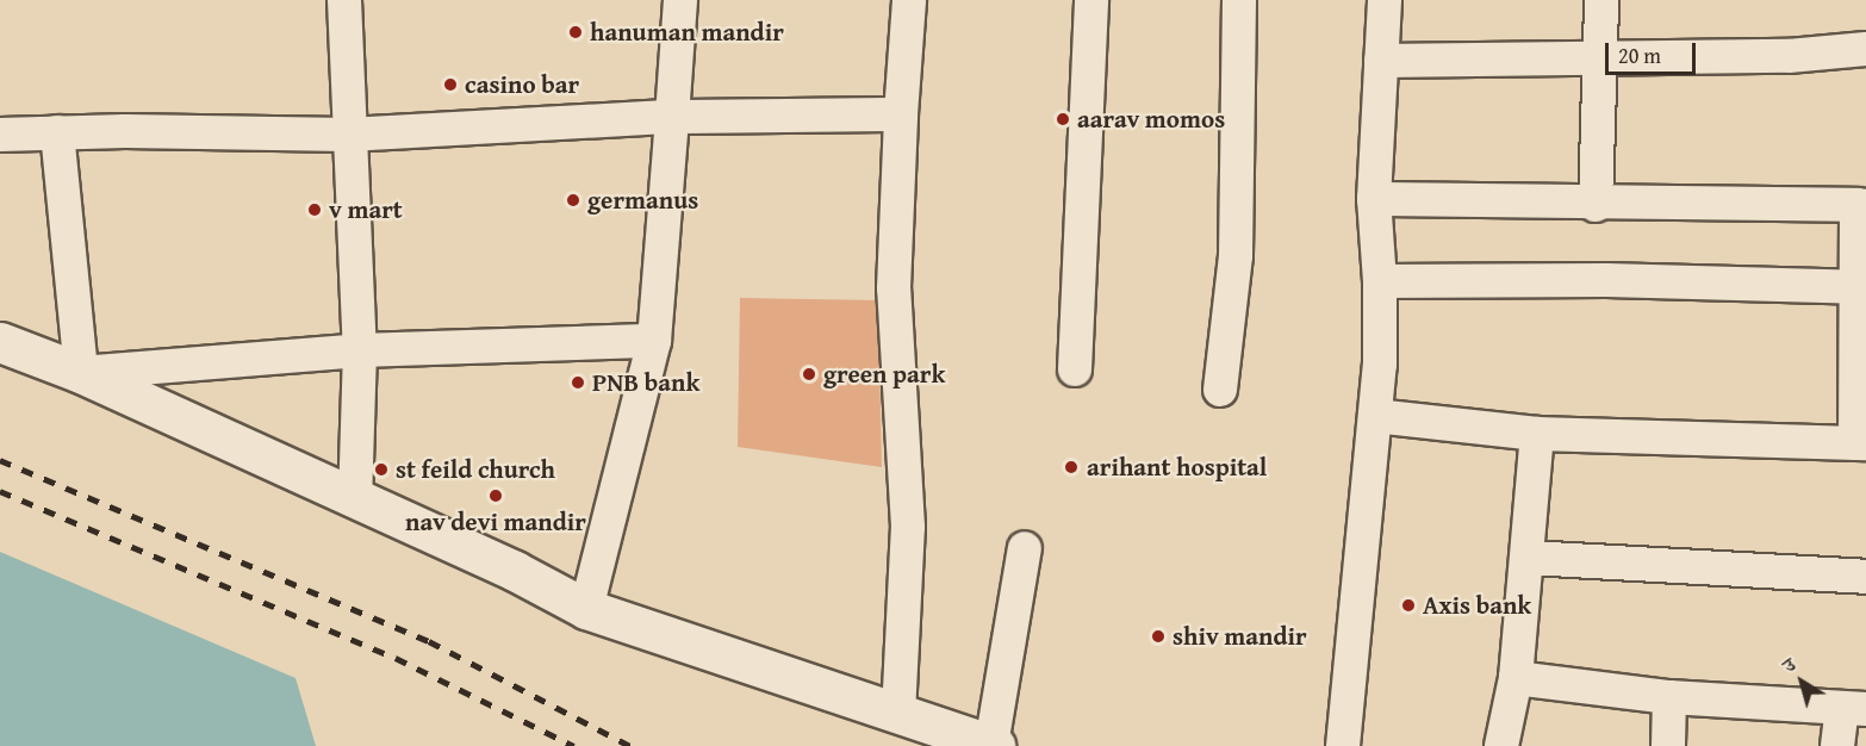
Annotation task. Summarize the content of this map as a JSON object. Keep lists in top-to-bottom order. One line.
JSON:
{"places":["hanuman mandir","casino bar","aarav momos","germanus","v mart","green park","PNB bank","arihant hospital","st feild church","nav devi mandir","Axis bank","shiv mandir"],"scale_bar":"20 m","north":"top left"}
